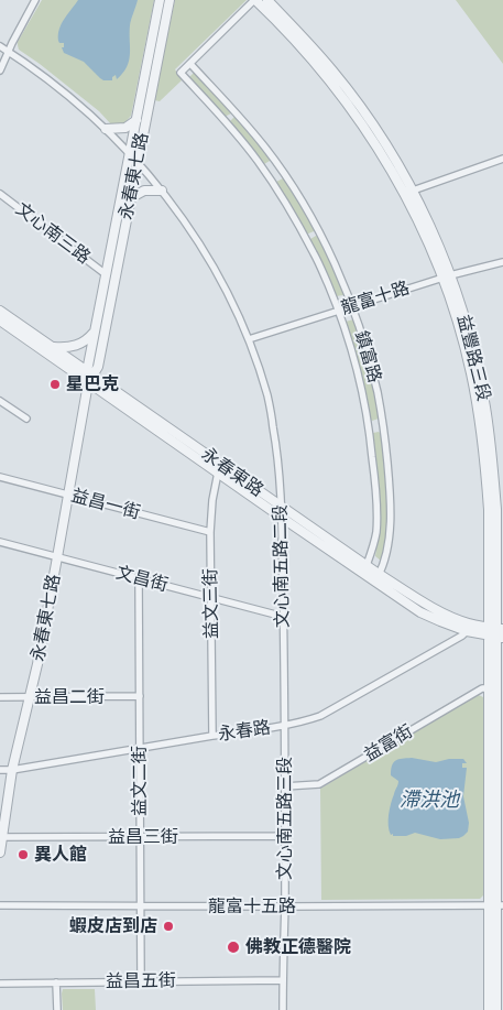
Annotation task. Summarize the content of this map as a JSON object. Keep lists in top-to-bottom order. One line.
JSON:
{"streets":{"street":["永春東七路","文心南三路","龍富十路","鎮富路","益豐路三段","永春東路","益昌一街","文心南五路二段","文昌街","益文三街","益昌二街","永春路","益富街","益文二街","文心南五路三段","益昌三街","龍富十五路","益昌五街"]},"crossings":[["永春東七路","文心南三路"],["永春東七路","永春東路"],["永春東七路","益昌一街"],["永春東七路","文心南五路二段"],["永春東七路","文昌街"],["永春東七路","益昌二街"],["永春東七路","永春路"],["永春東七路","益昌三街"],["龍富十路","鎮富路"],["龍富十路","益豐路三段"],["龍富十路","文心南五路二段"],["鎮富路","永春東路"],["永春東路","文心南五路二段"],["永春東路","益文三街"],["永春東路","永春路"],["益昌一街","益文三街"],["文心南五路二段","文昌街"],["文心南五路二段","永春路"],["文心南五路二段","文心南五路三段"],["文昌街","益文三街"],["文昌街","益文二街"],["益文三街","永春路"],["益昌二街","益文二街"],["永春路","益文二街"],["永春路","文心南五路三段"],["益富街","文心南五路三段"],["益文二街","益昌三街"],["益文二街","龍富十五路"],["益文二街","益昌五街"],["文心南五路三段","益昌三街"],["文心南五路三段","龍富十五路"],["文心南五路三段","益昌五街"]],"water":["滯洪池"],"places":["星巴克","異人館","蝦皮店到店","佛教正德醫院"]}
